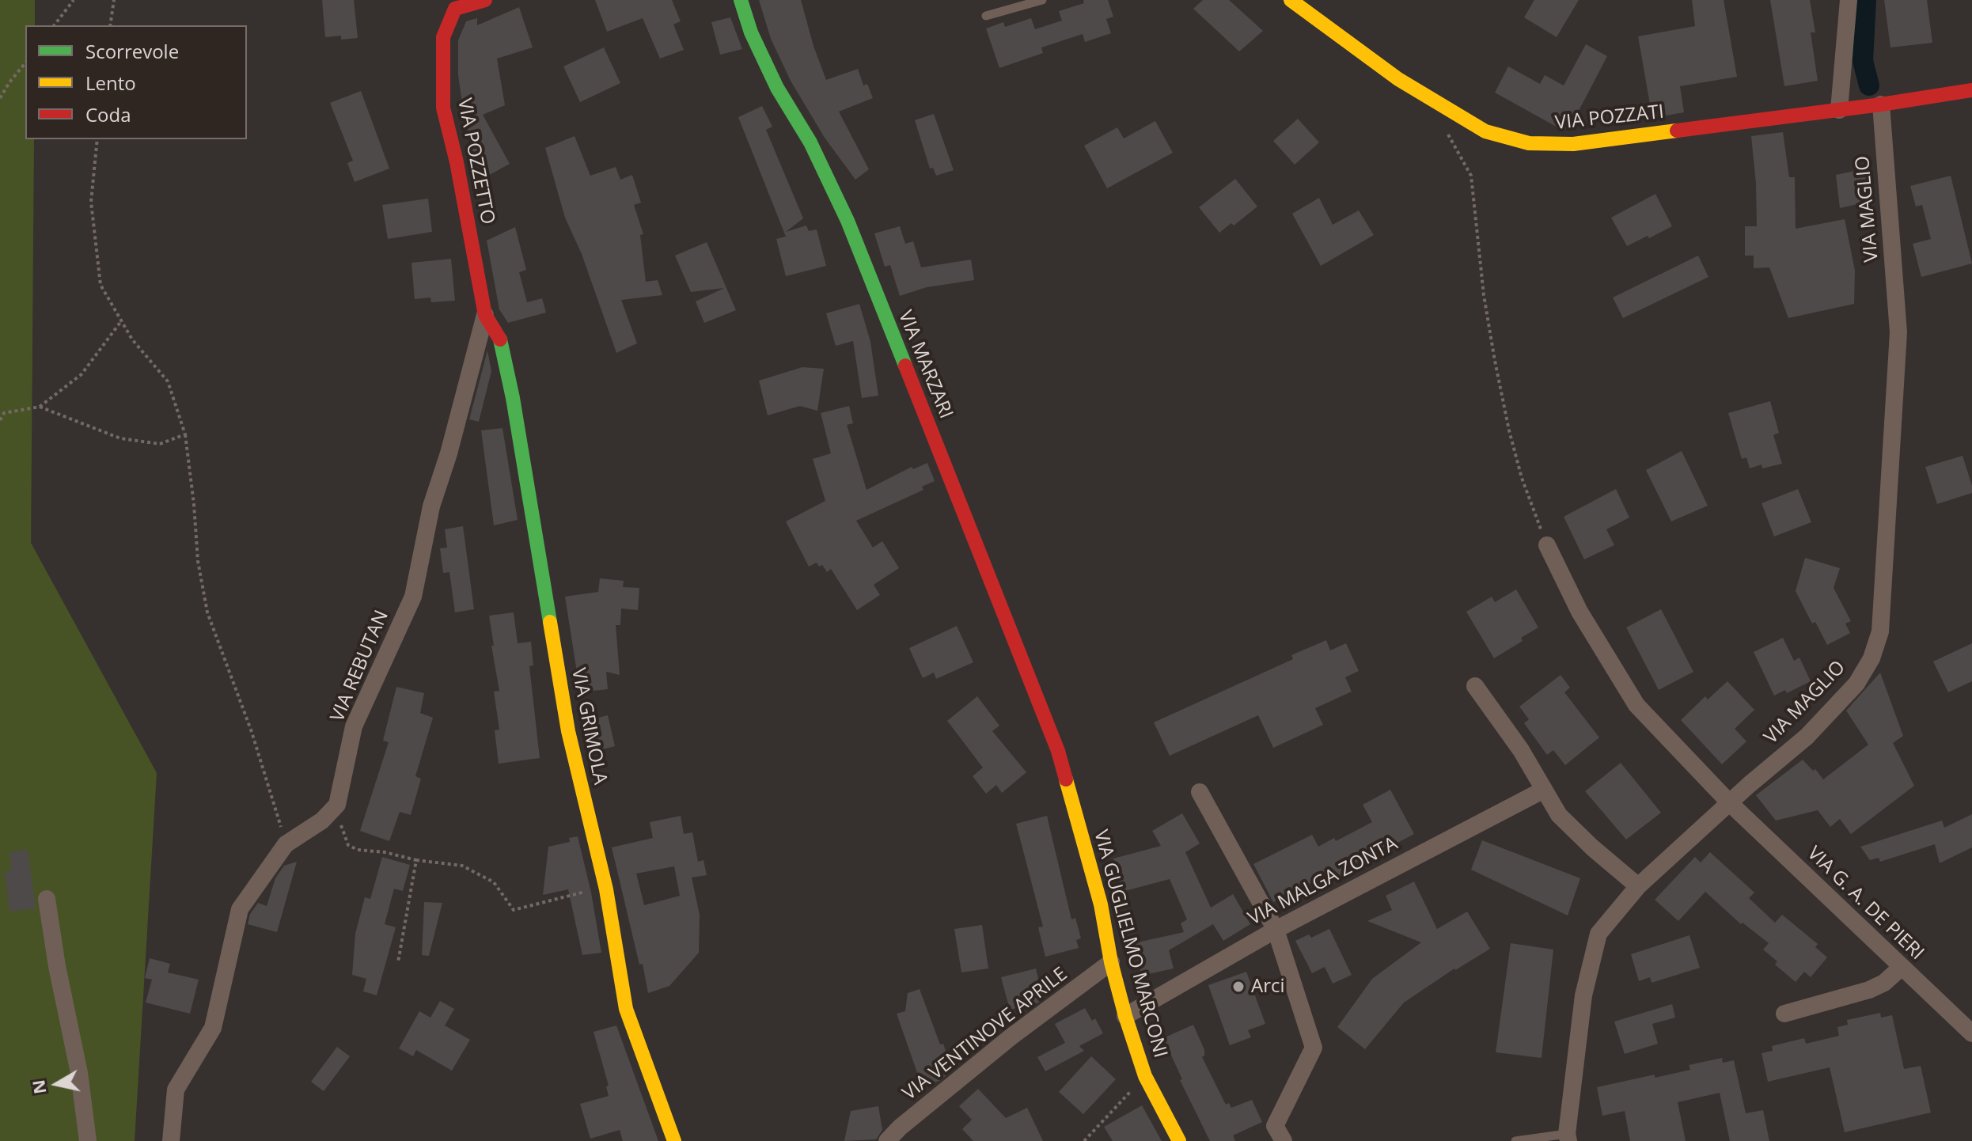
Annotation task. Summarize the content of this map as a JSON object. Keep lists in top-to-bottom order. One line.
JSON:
{"streets":{"street":["VIA POZZATI","VIA POZZETTO","VIA MAGLIO","VIA MARZARI","VIA REBUTAN","VIA GRIMOLA","VIA MALGA ZONTA","VIA G. A. DE PIERI","VIA GUGLIELMO MARCONI","VIA VENTINOVE APRILE"]},"crossings":[["VIA POZZATI","VIA MAGLIO"],["VIA POZZETTO","VIA REBUTAN"],["VIA POZZETTO","VIA GRIMOLA"],["VIA MAGLIO","VIA G. A. DE PIERI"],["VIA MARZARI","VIA GUGLIELMO MARCONI"],["VIA REBUTAN","VIA GRIMOLA"],["VIA MALGA ZONTA","VIA GUGLIELMO MARCONI"],["VIA GUGLIELMO MARCONI","VIA VENTINOVE APRILE"]],"places":["Arci"],"legend":["Scorrevole","Lento","Coda"],"north":"left"}
